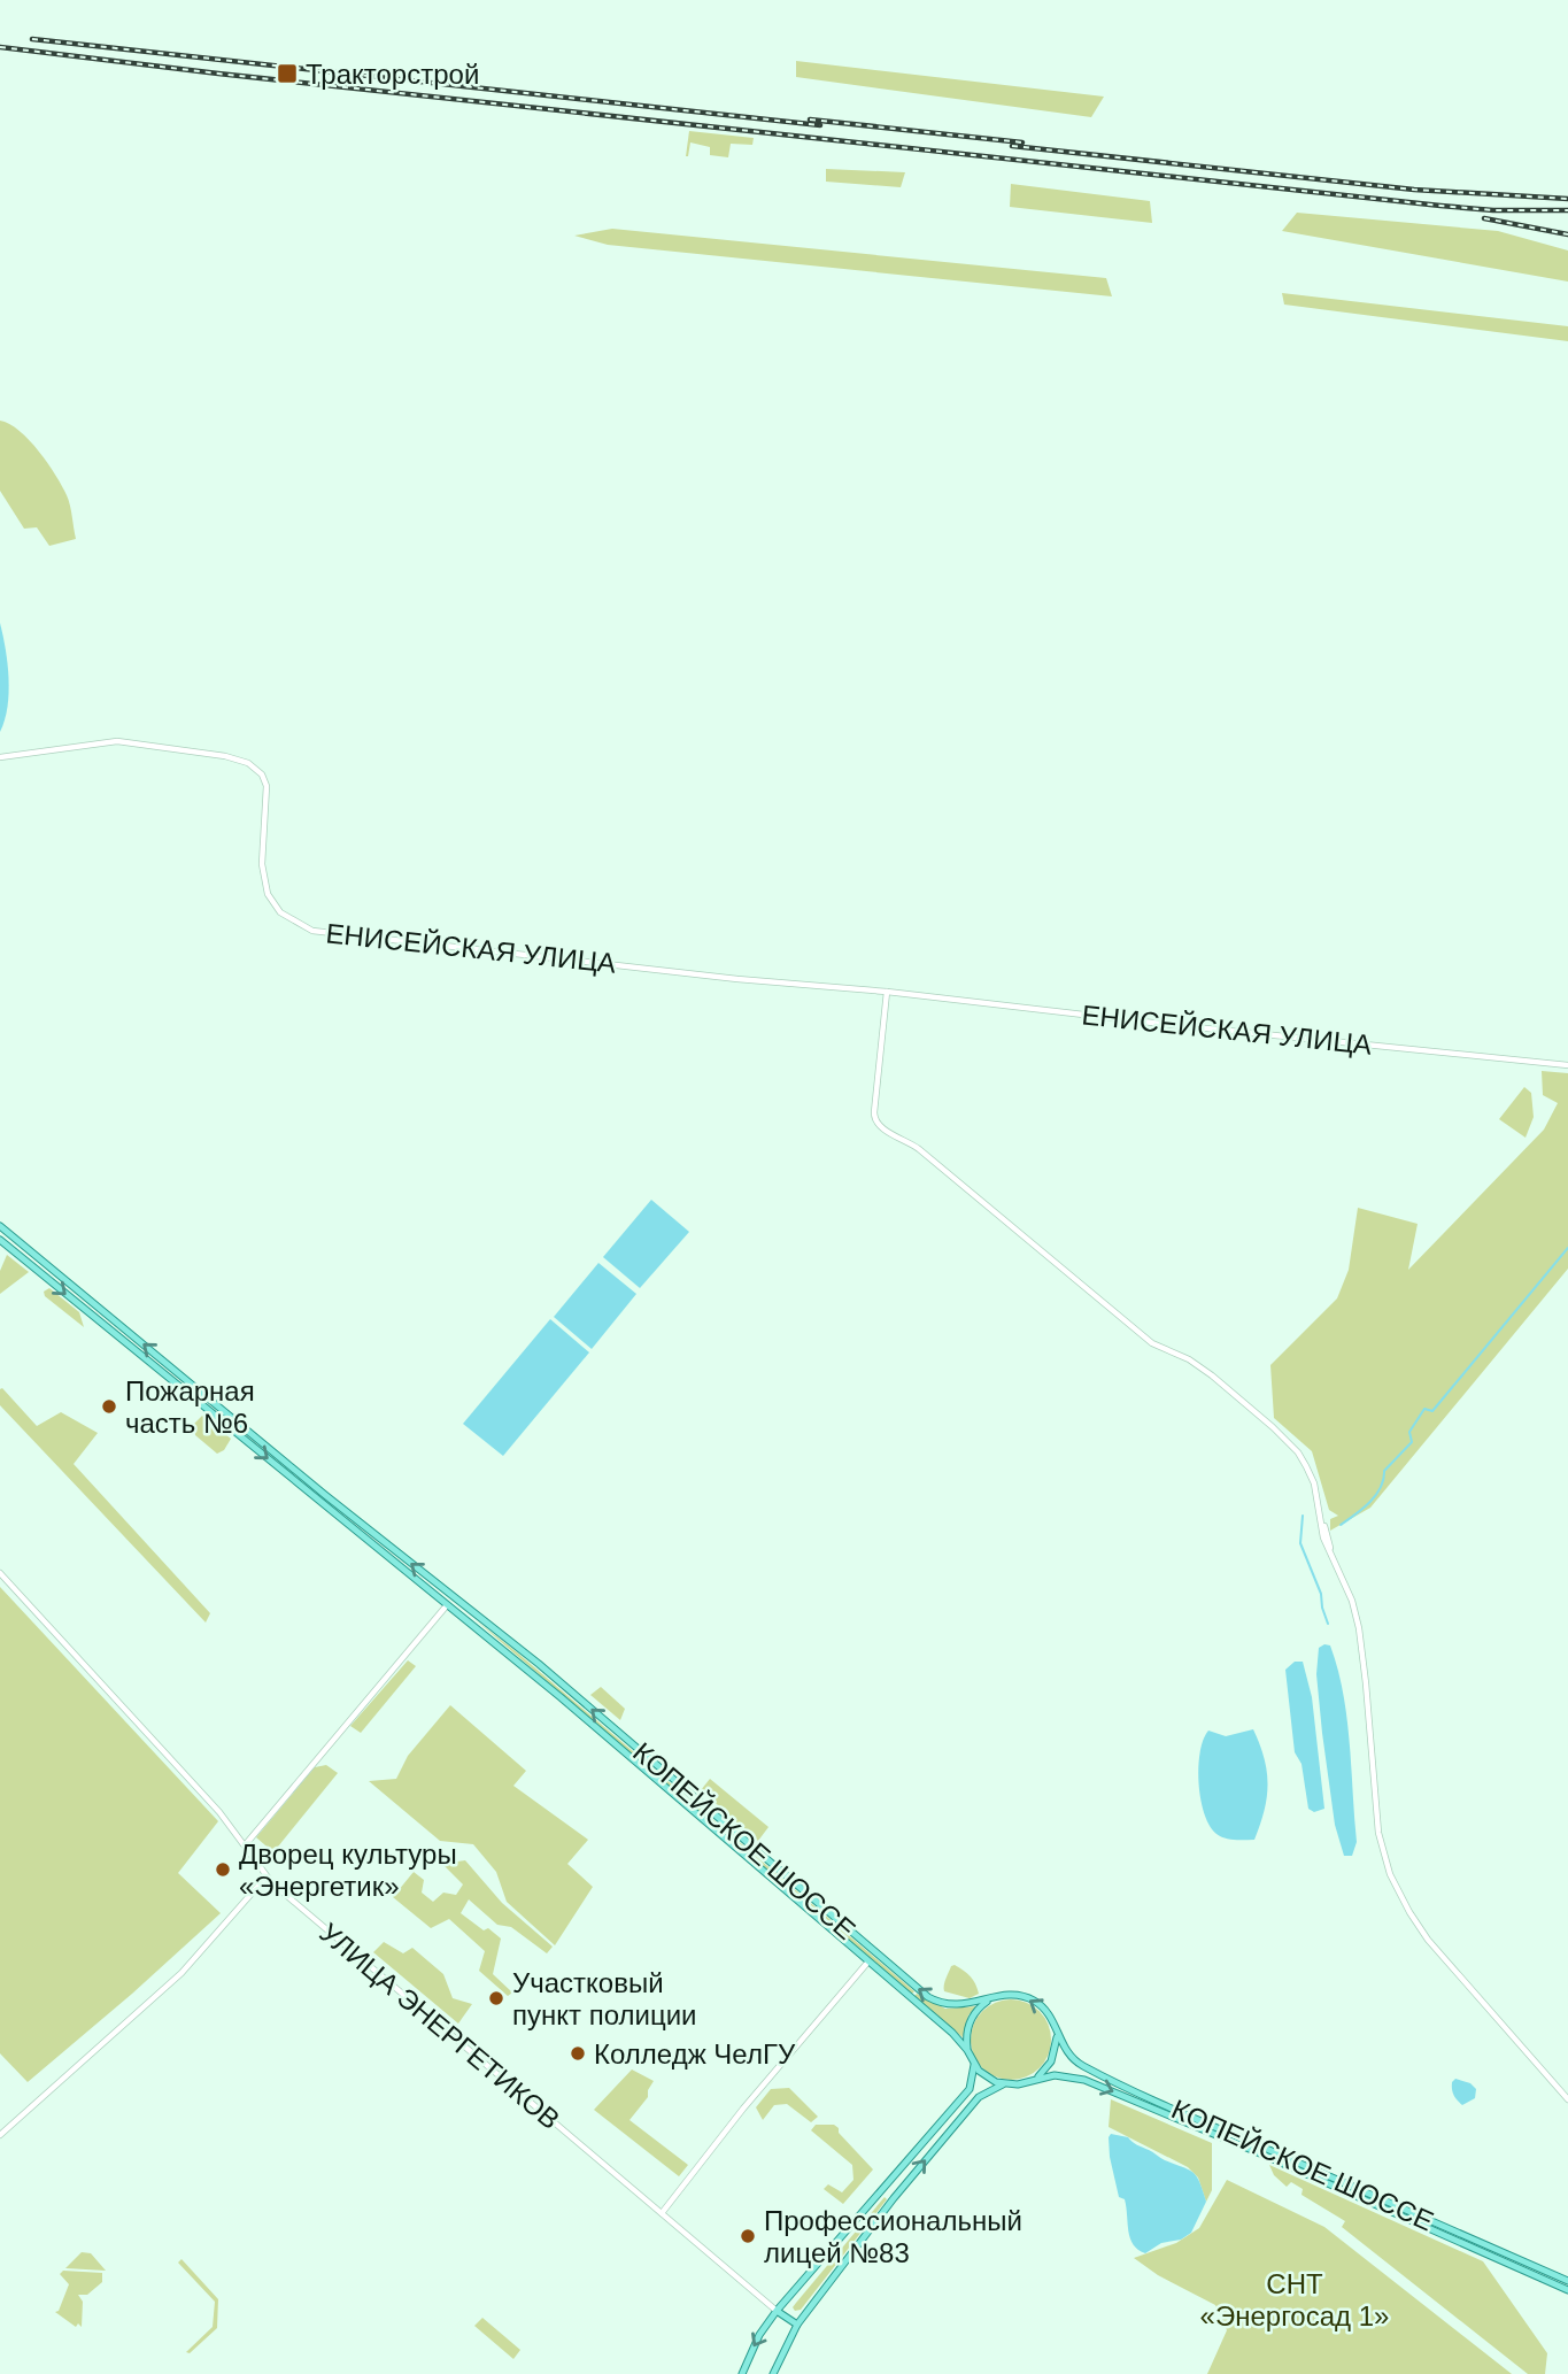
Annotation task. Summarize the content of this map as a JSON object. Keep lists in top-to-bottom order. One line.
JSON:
{"streets":{"main road":["КОПЕЙСКОЕ ШОССЕ"],"street":["ЕНИСЕЙСКАЯ УЛИЦА","УЛИЦА ЭНЕРГЕТИКОВ"]},"parks":["СНТ «Энергосад 1»"],"places":{"transit":["Тракторстрой"],"other":["Пожарная часть №6","Дворец культуры «Энергетик»","Участковый пункт полиции","Колледж ЧелГУ","Профессиональный лицей №83"]}}
